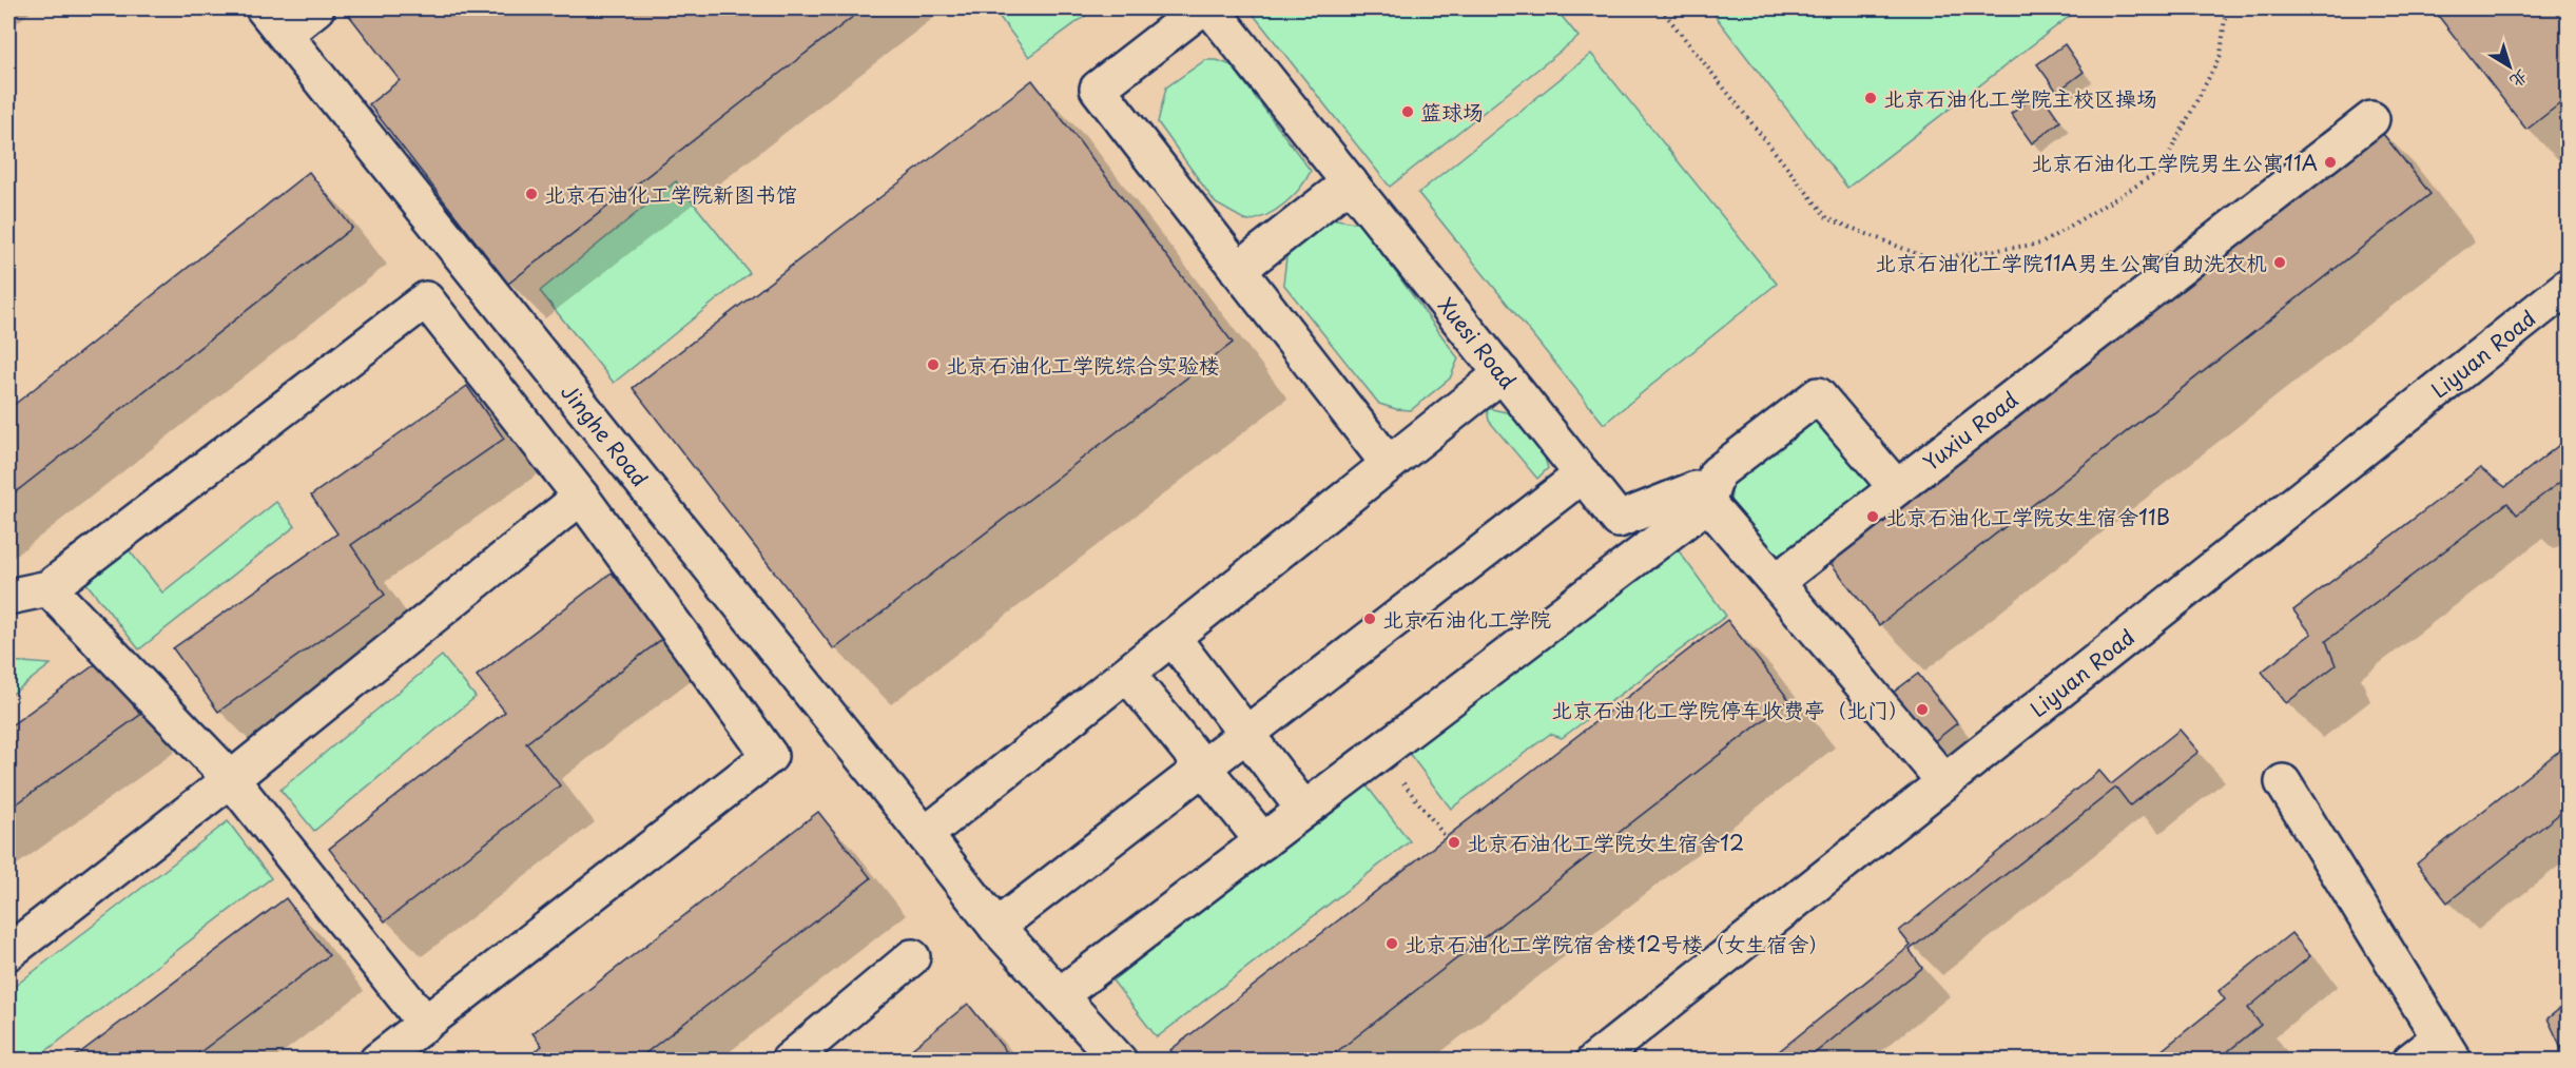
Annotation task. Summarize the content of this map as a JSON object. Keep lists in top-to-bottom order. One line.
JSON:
{"streets":{"street":["Xuesi Road","Liyuan Road","Yuxiu Road","Jinghe Road"]},"crossings":[["Xuesi Road","Yuxiu Road"]],"places":["北京石油化工学院主校区操场","篮球场","北京石油化工学院男生公寓11A","北京石油化工学院新图书馆","北京石油化工学院11A男生公寓自助洗衣机","北京石油化工学院综合实验楼","北京石油化工学院女生宿舍11B","北京石油化工学院","北京石油化工学院停车收费亭（北门）","北京石油化工学院女生宿舍12","北京石油化工学院宿舍楼12号楼（女生宿舍）"],"north":"bottom right"}
